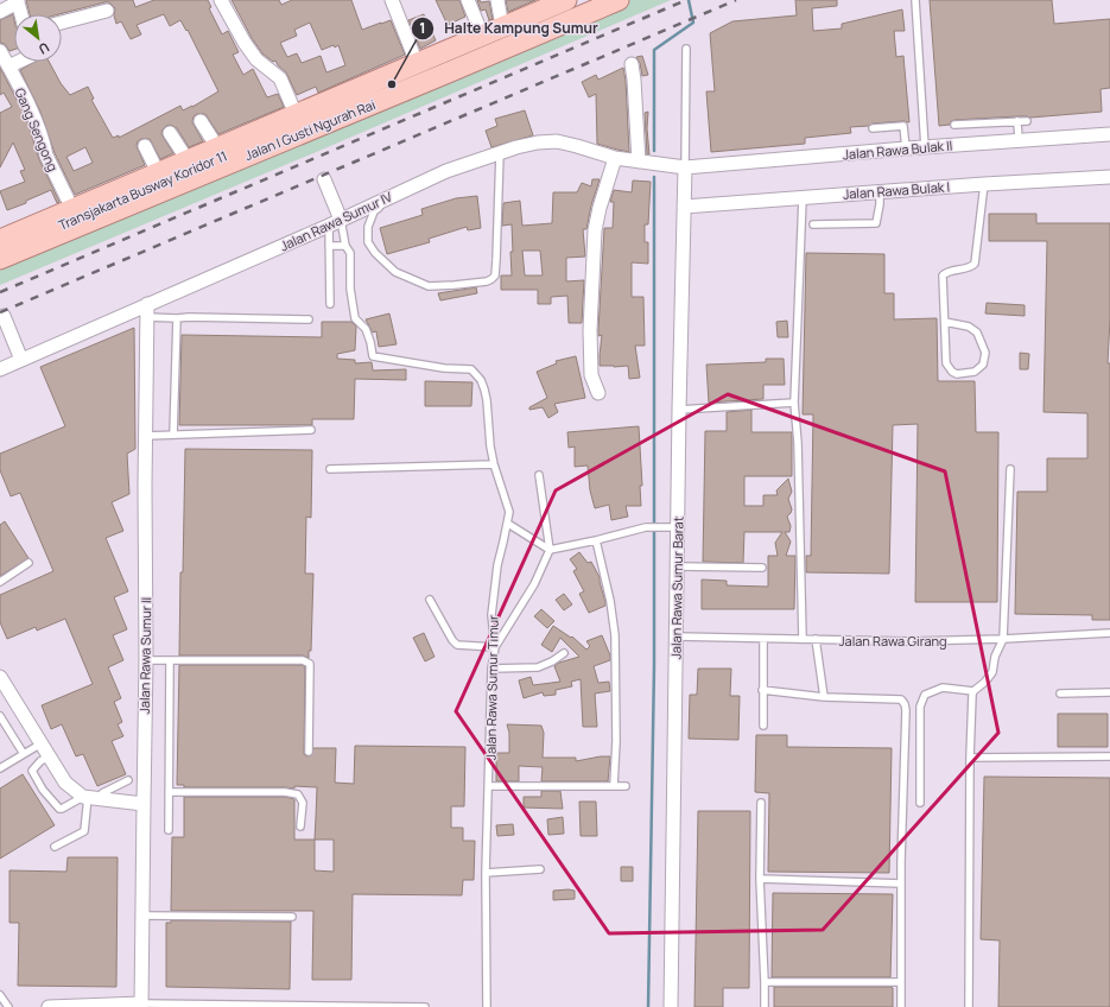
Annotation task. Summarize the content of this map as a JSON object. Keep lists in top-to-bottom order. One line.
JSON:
{"streets":{"main road":["Jalan I Gusti Ngurah Rai"],"street":["Gang Sengong","Jalan Rawa Bulak II","Jalan Rawa Bulak I","Jalan Rawa Sumur IV","Jalan Rawa Sumur Barat","Jalan Rawa Sumur II"],"lane":["Jalan Rawa Girang","Jalan Rawa Sumur Timur"]},"crossings":[["Gang Sengong","Jalan I Gusti Ngurah Rai"],["Jalan Rawa Bulak II","Jalan Rawa Sumur IV"],["Jalan Rawa Bulak II","Jalan Rawa Sumur Barat"],["Jalan Rawa Bulak I","Jalan Rawa Sumur Barat"],["Jalan Rawa Sumur IV","Jalan Rawa Sumur Barat"],["Jalan Rawa Sumur IV","Jalan Rawa Sumur II"],["Jalan Rawa Sumur Barat","Jalan Rawa Girang"]],"places":["Halte Kampung Sumur"],"north":"bottom right"}
